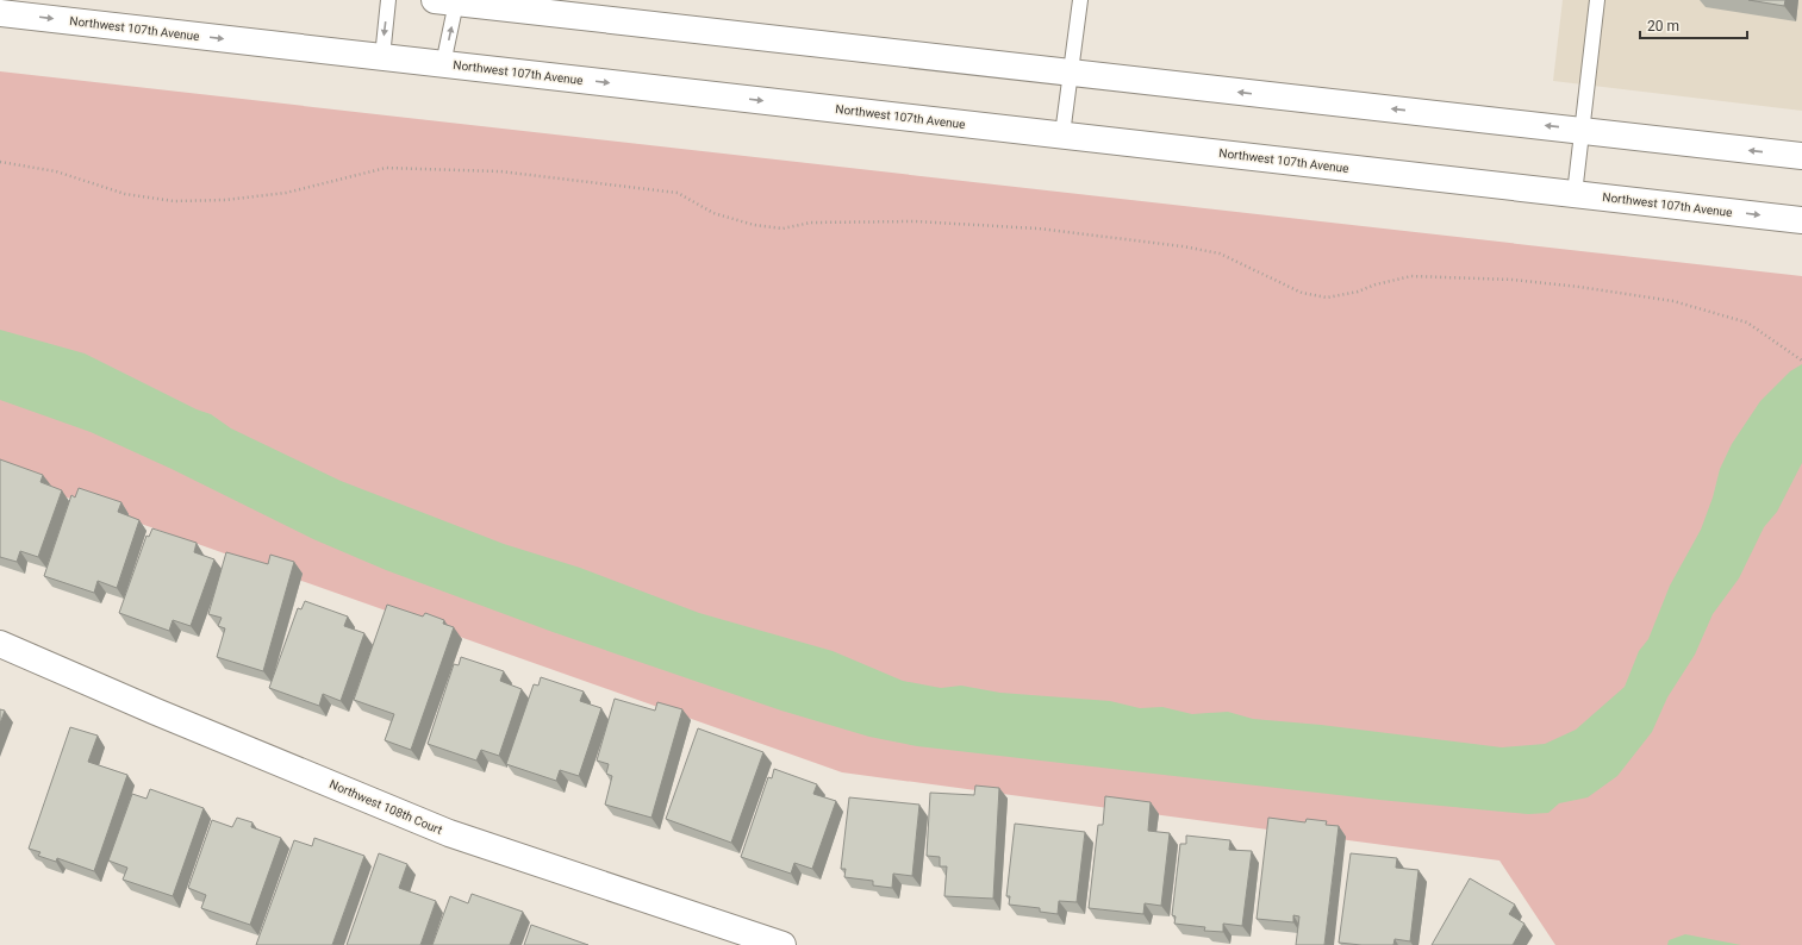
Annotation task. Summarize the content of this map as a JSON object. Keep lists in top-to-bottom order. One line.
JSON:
{"streets":{"main road":["Northwest 107th Avenue","Northwest 108th Court"]},"scale_bar":"20 m"}
